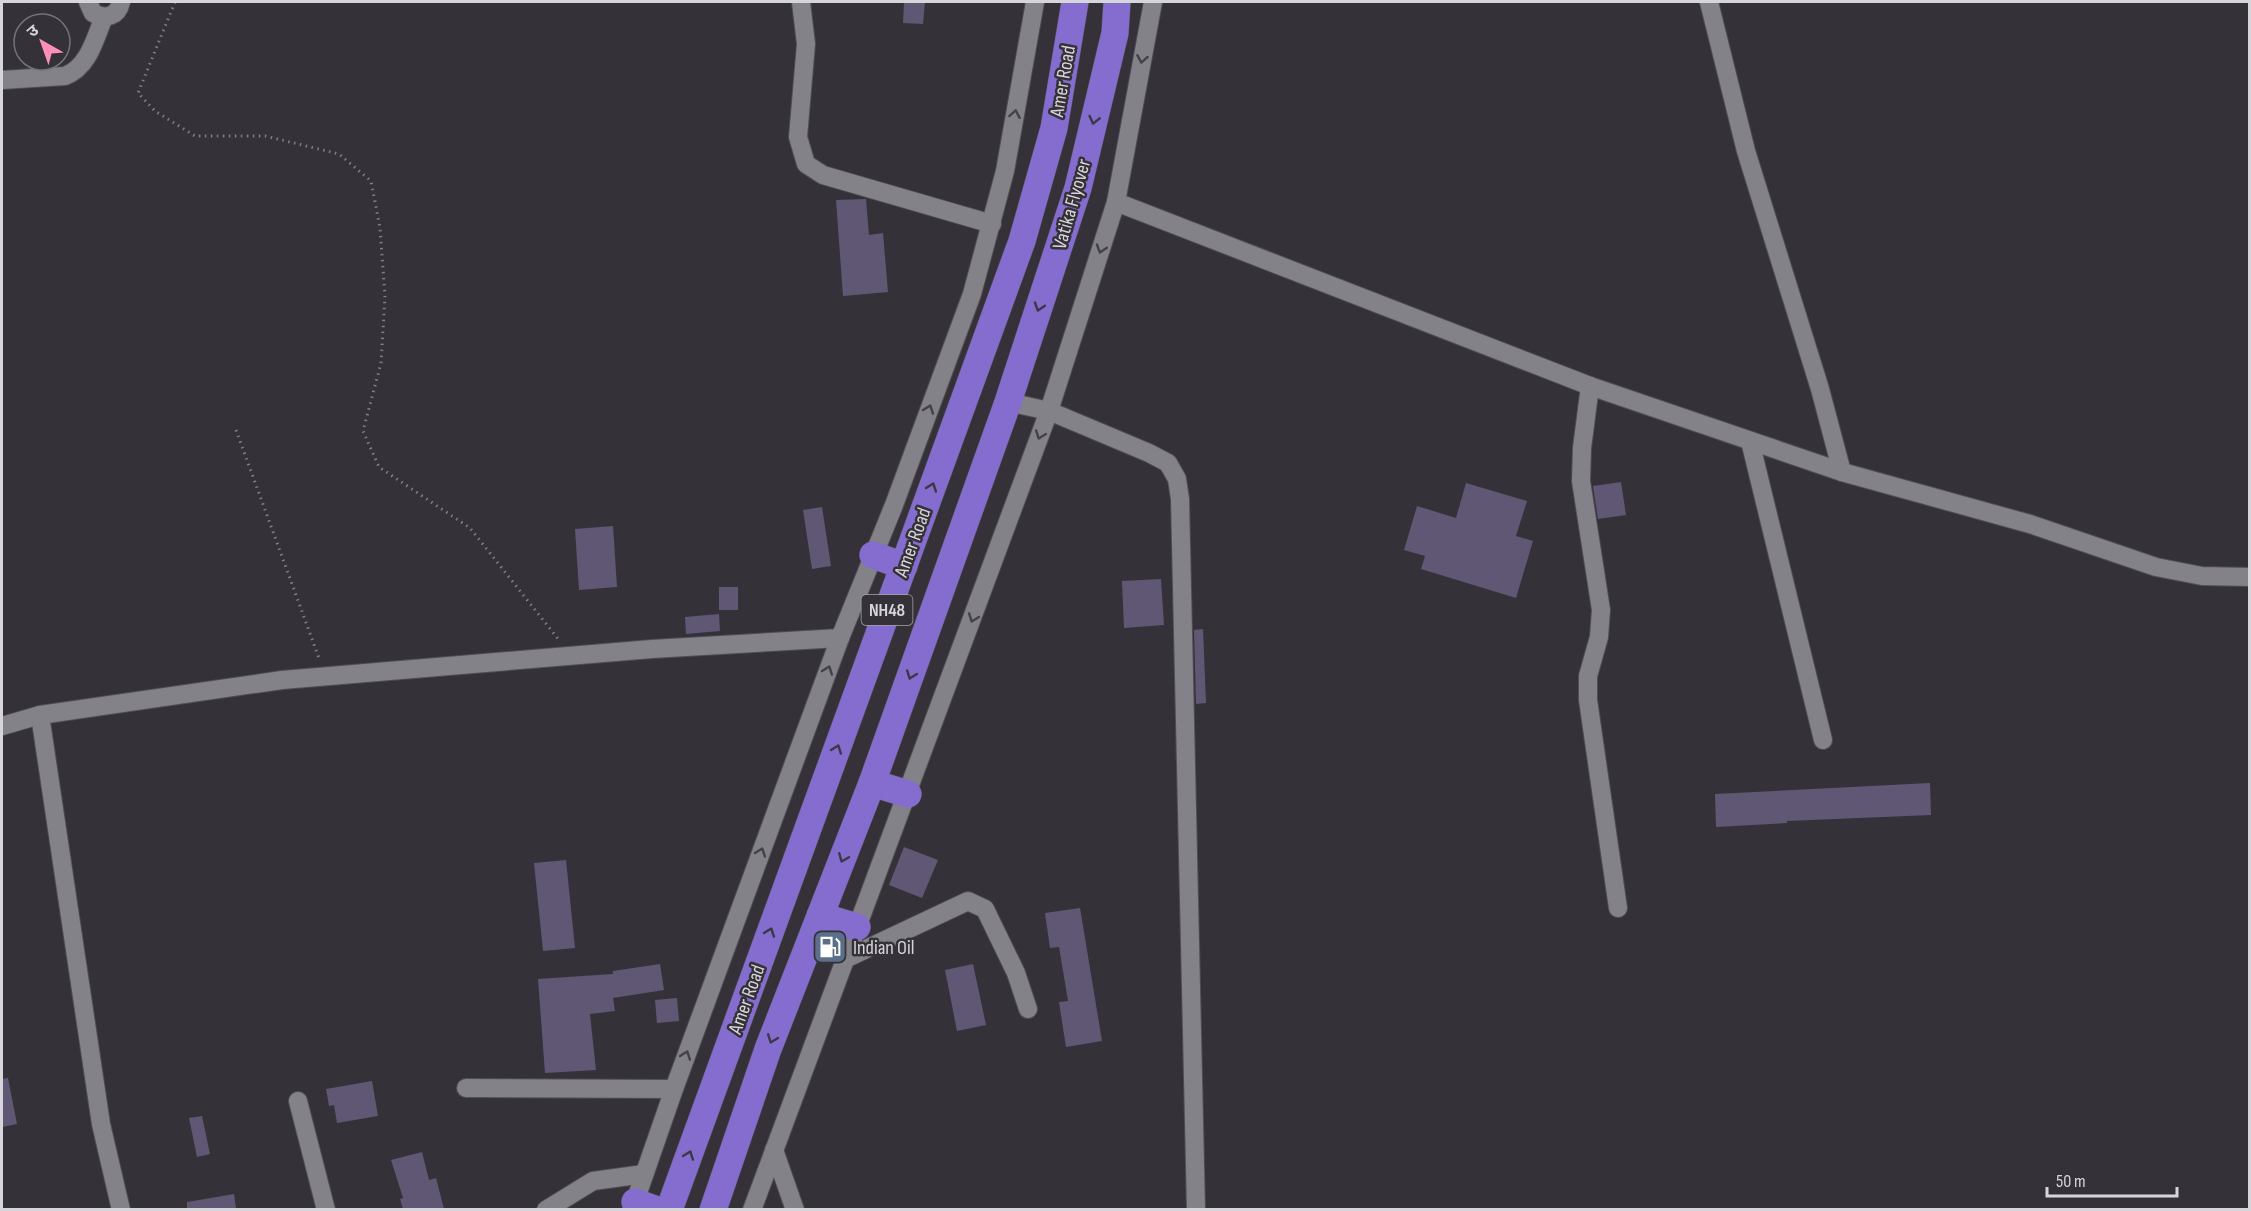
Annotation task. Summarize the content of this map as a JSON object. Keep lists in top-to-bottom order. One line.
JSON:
{"streets":{"highway":["Amer Road","Vatika Flyover","NH48"]},"crossings":[["Vatika Flyover","NH48"]],"one_way":["Vatika Flyover"],"places":{"fuel station":["Indian Oil"]},"scale_bar":"50 m","north":"top left"}
